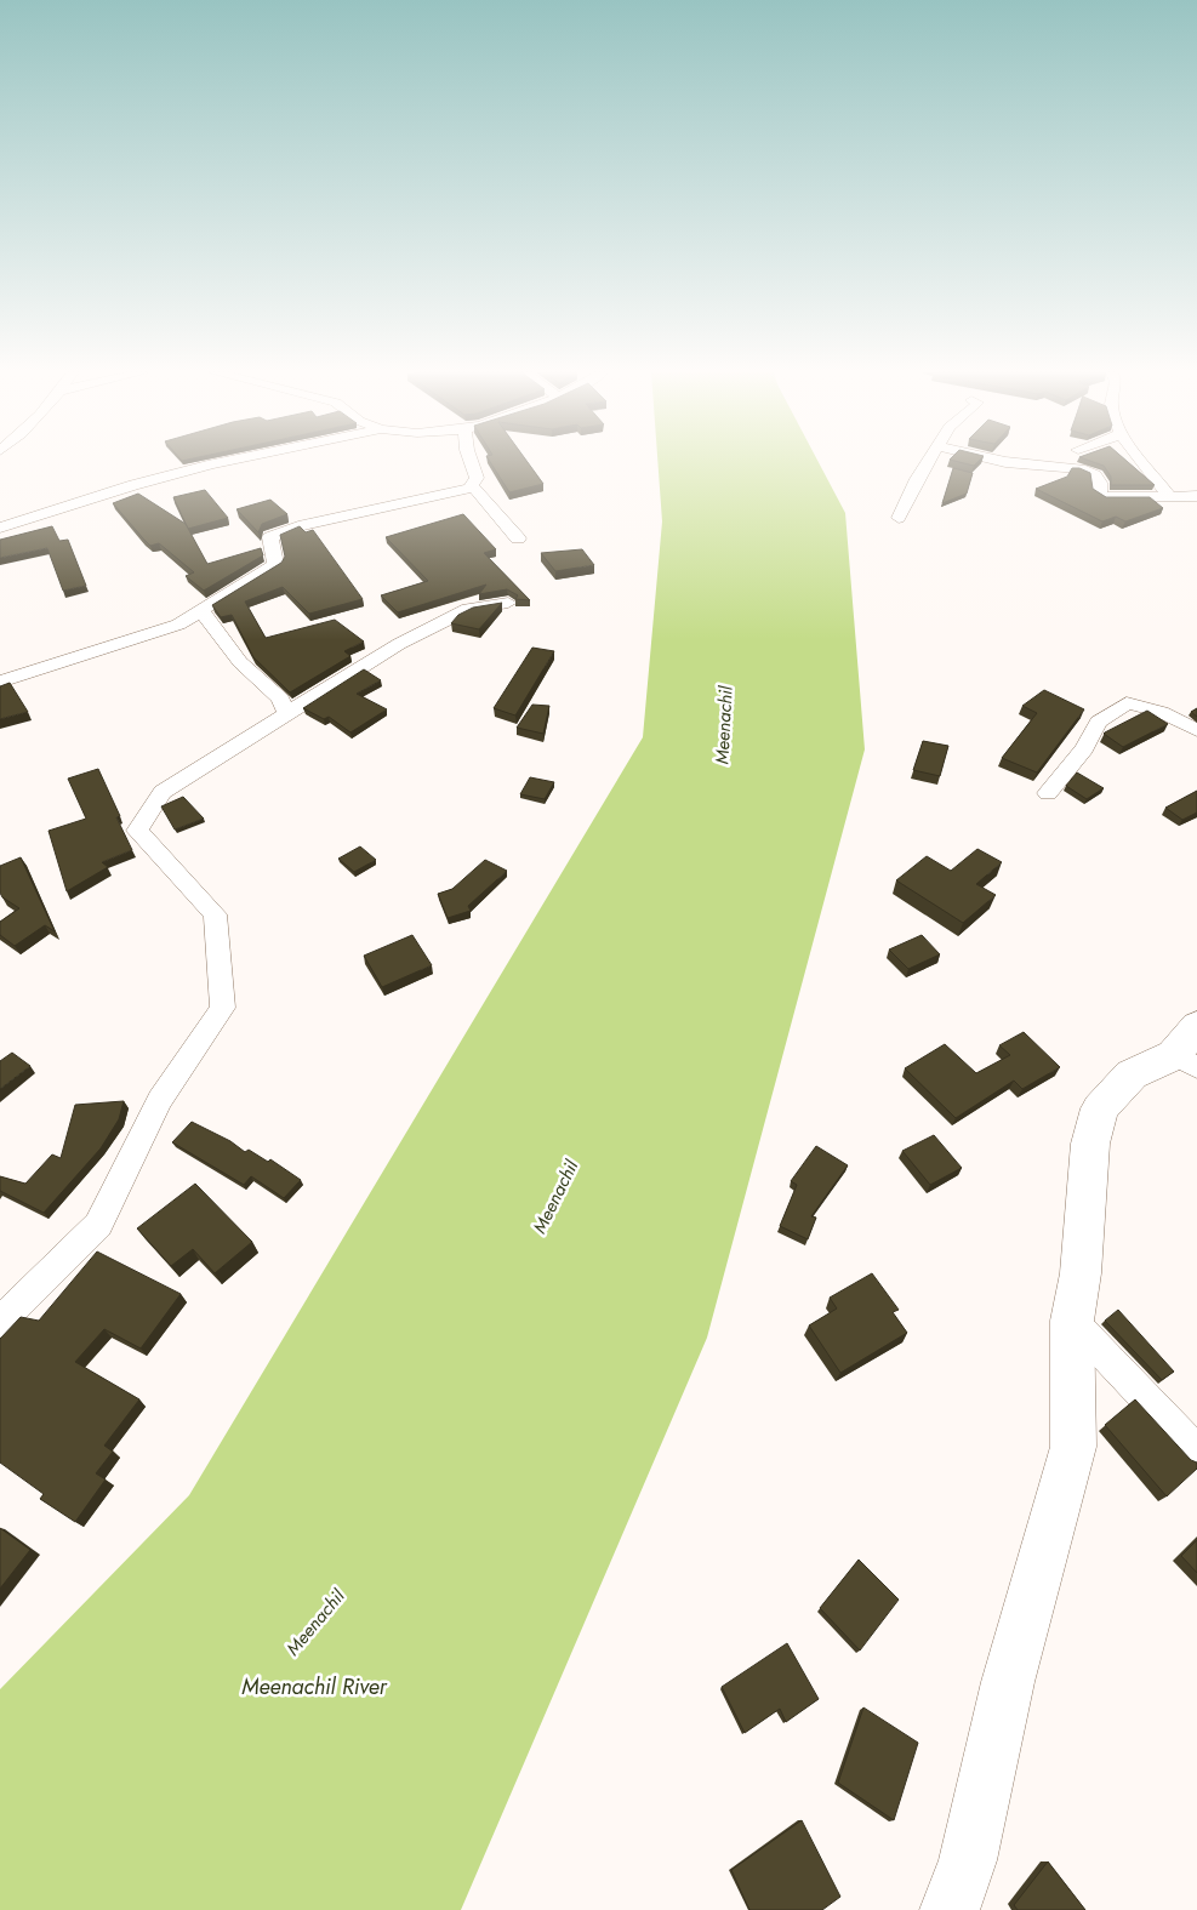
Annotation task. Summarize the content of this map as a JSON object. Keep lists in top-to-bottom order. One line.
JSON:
{"water":["Meenachil","Meenachil River"]}
